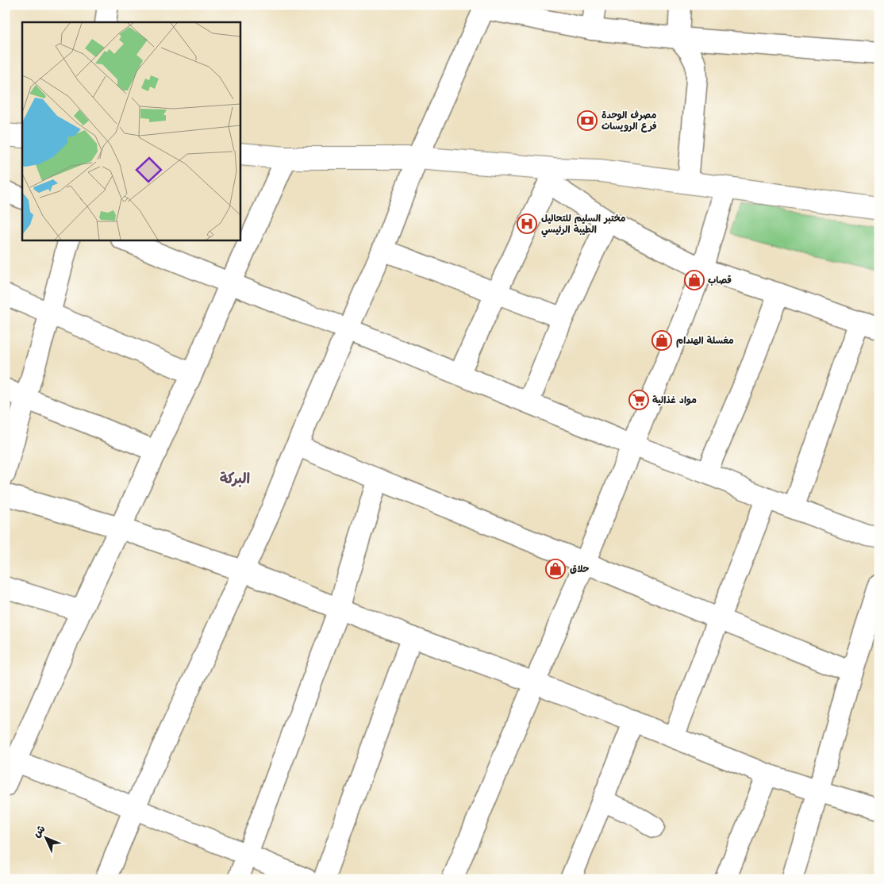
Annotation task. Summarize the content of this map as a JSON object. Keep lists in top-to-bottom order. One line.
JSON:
{"districts":["البركة"],"places":{"bank":["مصرف الوحدة فرع الرويسات"],"hospital":["مختبر السليم للتحاليل الطيبة الرئيسي"],"shop":["قصاب","مغسلة الهندام","حلاق"],"supermarket":["مواد غذائية"]},"north":"top left"}
